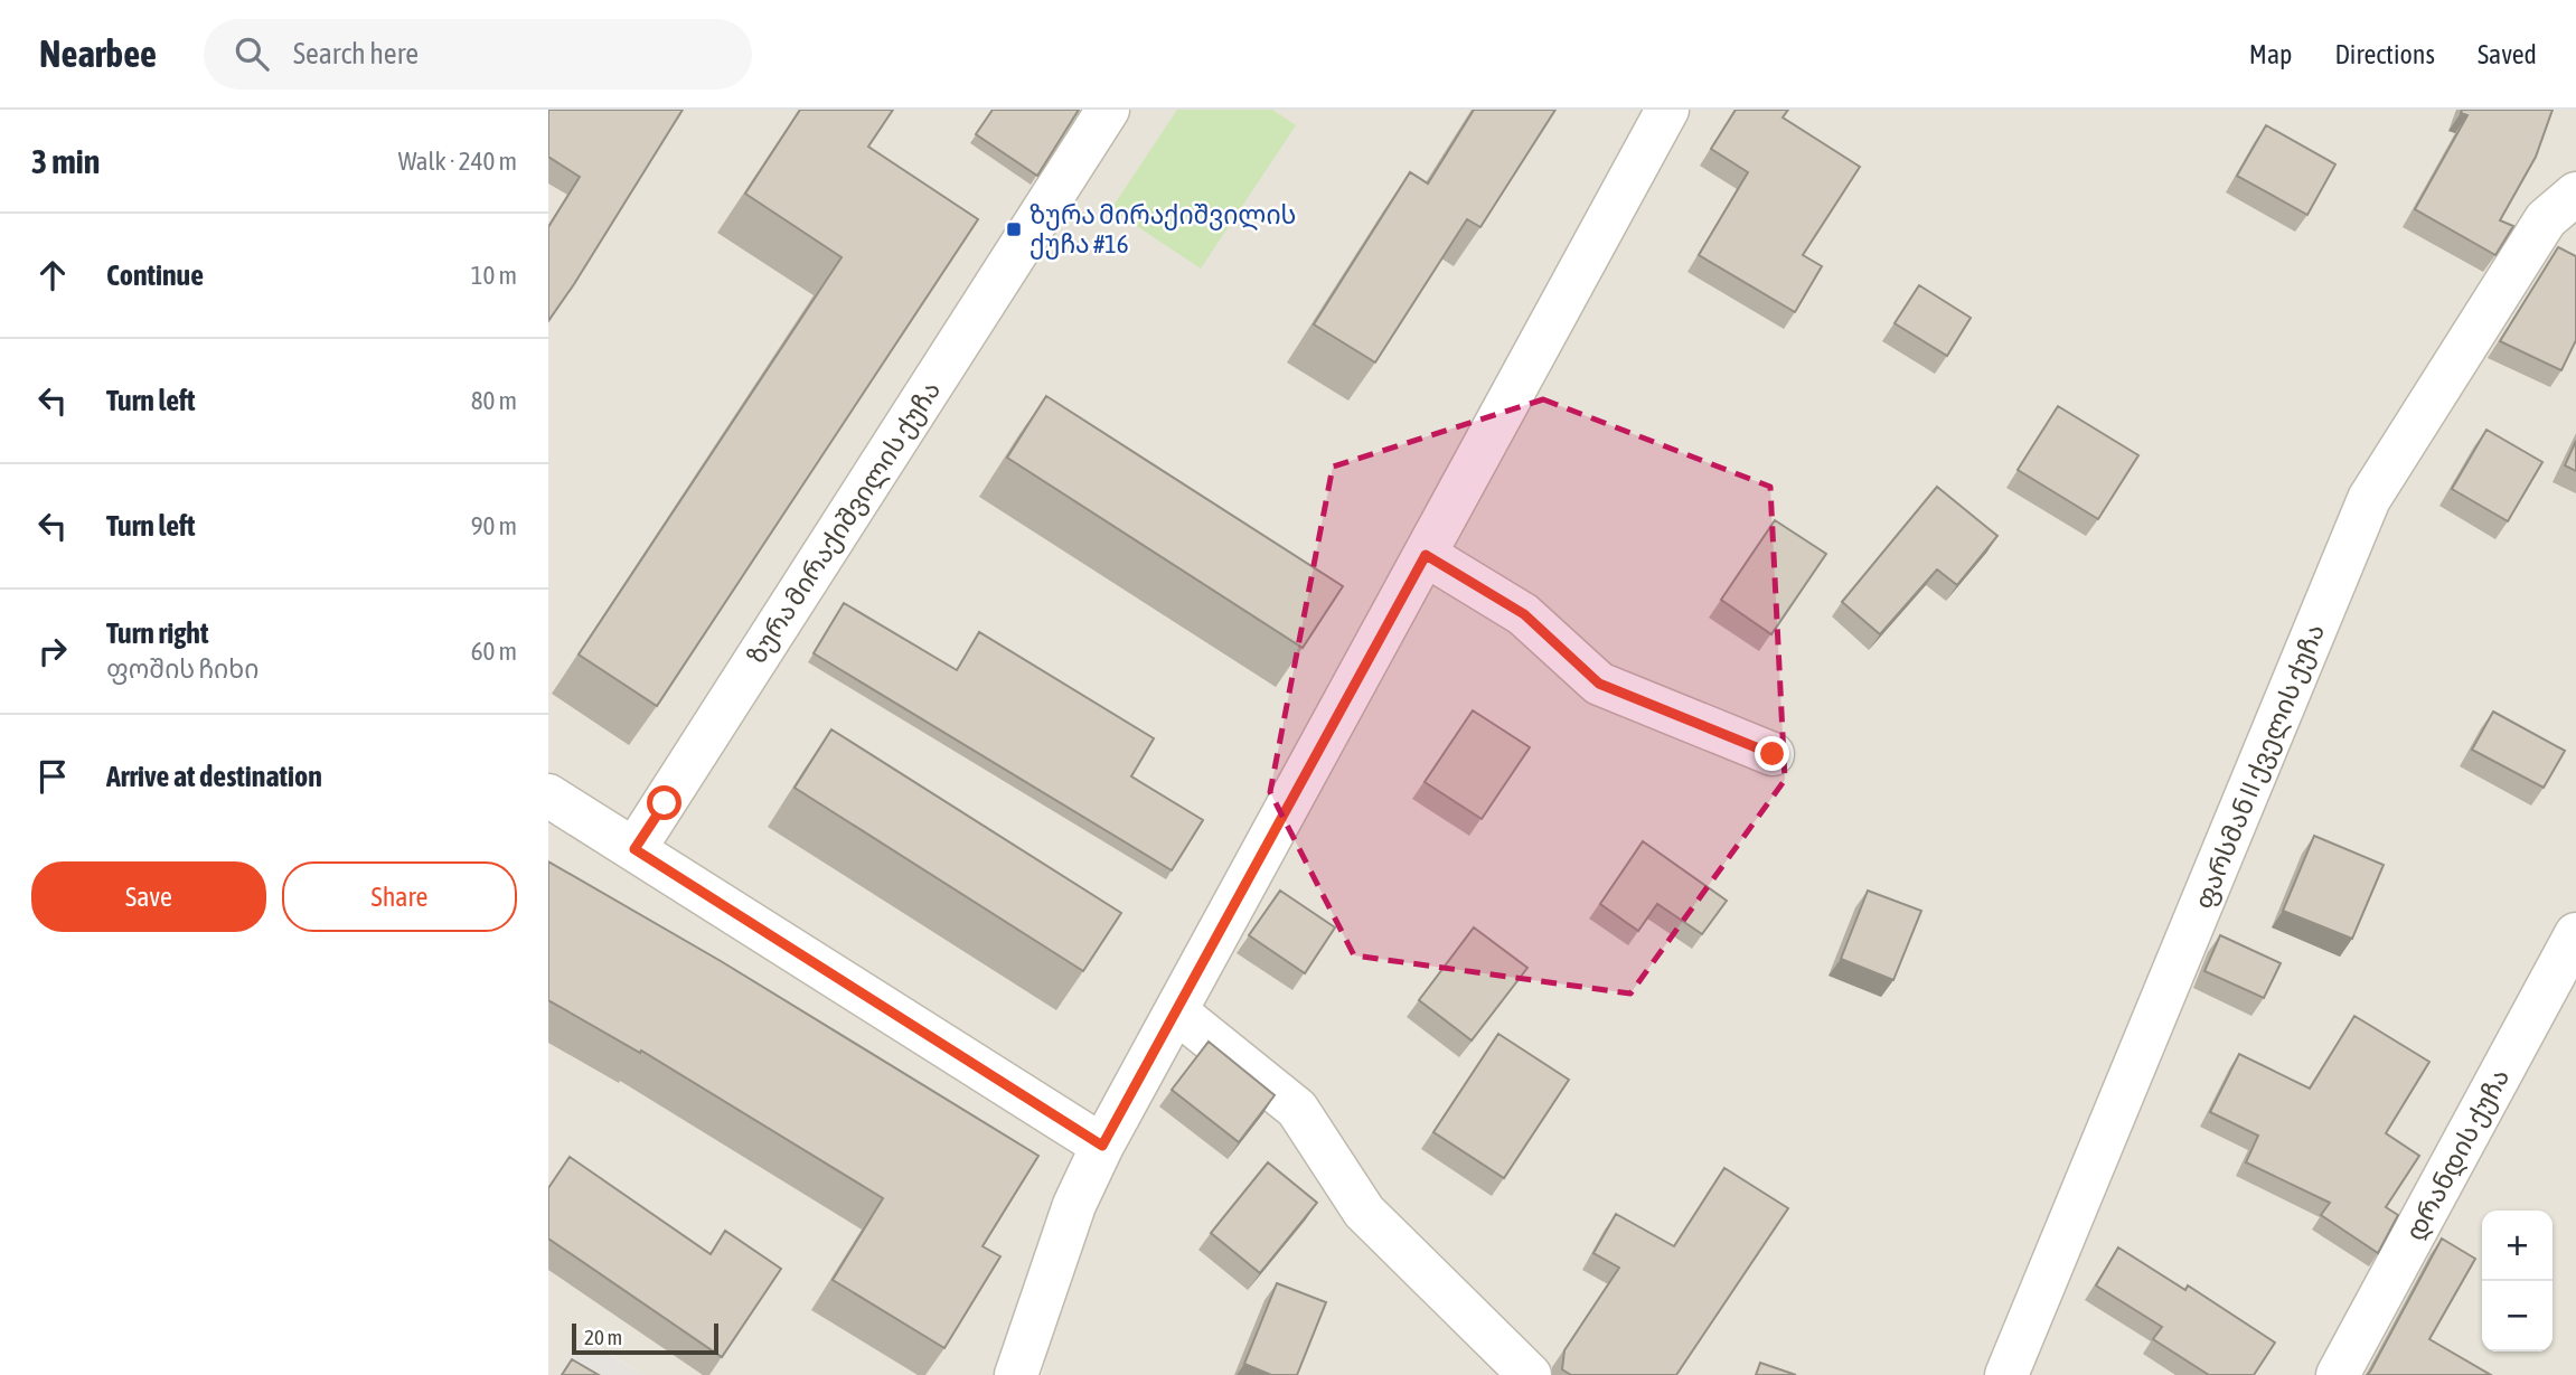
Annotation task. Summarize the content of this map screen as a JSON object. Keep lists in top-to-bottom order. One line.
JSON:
{"streets":{"street":["ზურა მირაქიშვილის ქუჩა","ფარსმან II ქველის ქუჩა","დრანდის ქუჩა"]},"places":{"transit":["ზურა მირაქიშვილის ქუჩა #16"]},"scale_bar":"20 m","page":{"header":"Nearbee","search":"Search here","nav":["Map","Directions","Saved"],"heading":["3 min","Walk · 240 m"],"list":[["Continue","10 m"],["Turn left","80 m"],["Turn left","90 m"],["Turn right","ფოშის ჩიხი","60 m"],"Arrive at destination"],"buttons":["Save","Share"],"map_buttons":["+","−"],"scale":"20 m"}}
